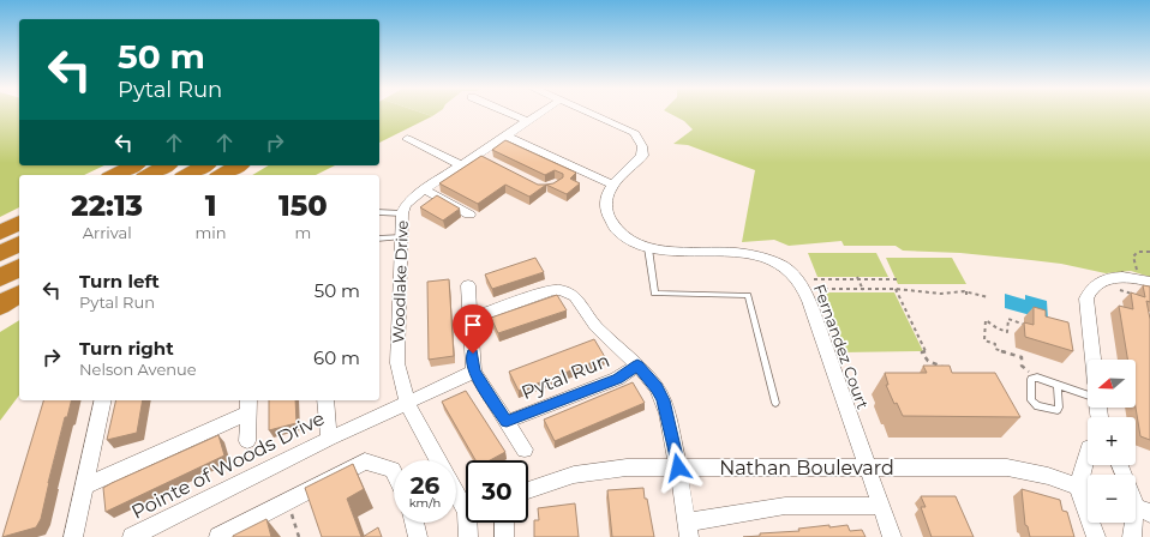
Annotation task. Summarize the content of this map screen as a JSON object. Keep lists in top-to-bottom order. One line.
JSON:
{"streets":{"street":["Woodlake Drive","Fernandez Court","Pytal Run","Pointe of Woods Drive","Nathan Boulevard"]},"crossings":[["Woodlake Drive","Pointe of Woods Drive"],["Fernandez Court","Nathan Boulevard"]],"north":"left","page":{"turn":["50 m","Pytal Run"],"eta":["22:13","Arrival","1","min","150","m"],"list":[{"name":"Turn left","note":"Pytal Run","value":"50 m"},{"name":"Turn right","note":"Nelson Avenue","value":"60 m"}],"map_buttons":["+","−"],"speed":"26 km/h","limit":"30"}}
